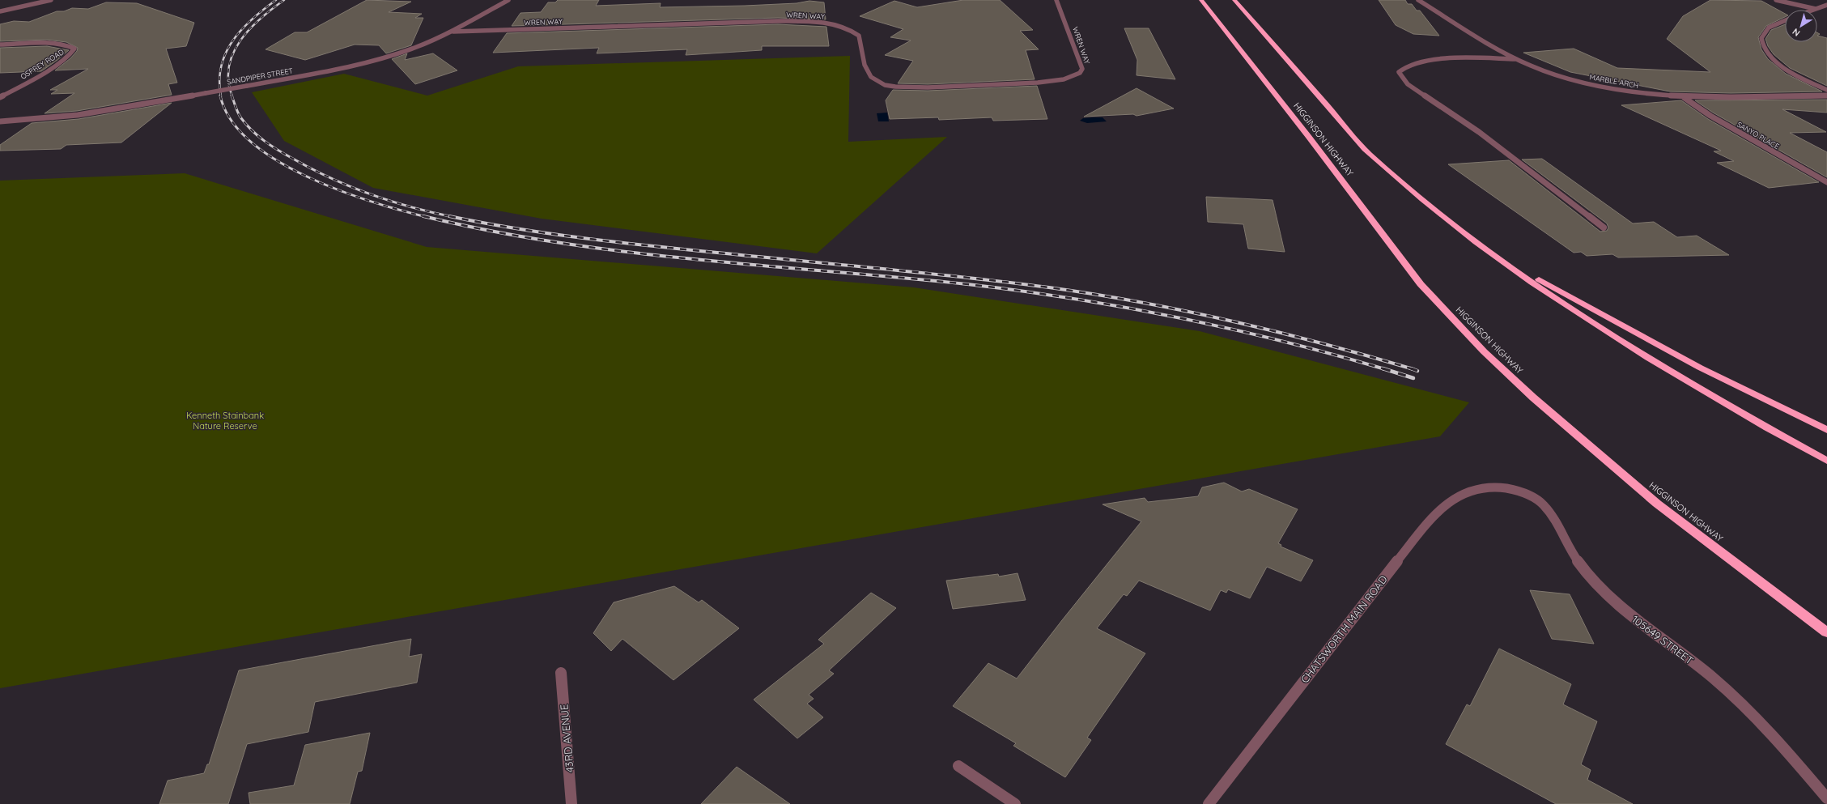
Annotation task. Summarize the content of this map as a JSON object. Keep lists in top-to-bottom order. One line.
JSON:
{"streets":{"highway":["HIGGINSON HIGHWAY"],"street":["WREN WAY","OSPREY ROAD","SANDPIPER STREET","MARBLE ARCH","SANYO PLACE","CHATSWORTH MAIN ROAD","105649 STREET","43RD AVENUE"]},"crossings":[["WREN WAY","SANDPIPER STREET"],["MARBLE ARCH","SANYO PLACE"],["CHATSWORTH MAIN ROAD","105649 STREET"]],"parks":["Kenneth Stainbank Nature Reserve"],"north":"bottom left"}
